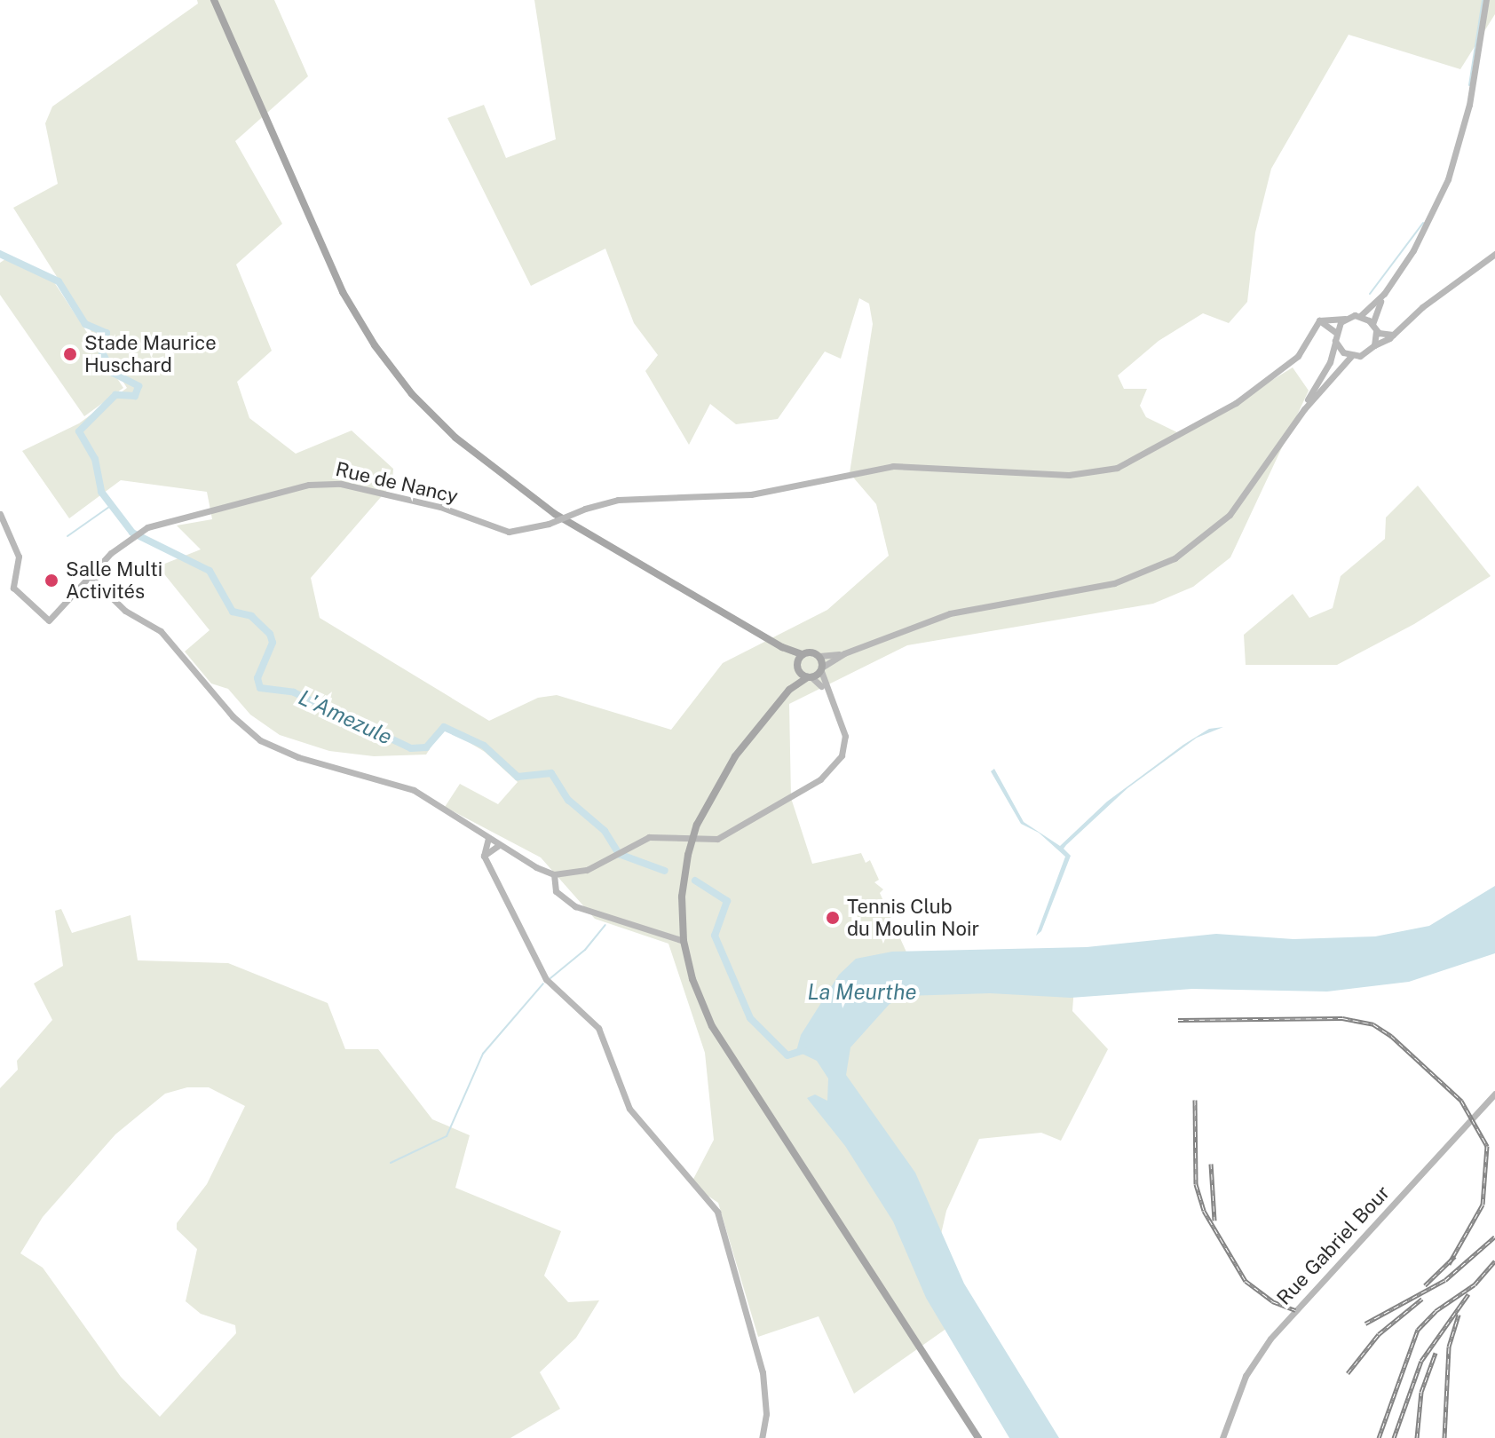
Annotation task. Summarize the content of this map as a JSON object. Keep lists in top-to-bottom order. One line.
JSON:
{"streets":{"street":["Rue de Nancy","Rue Gabriel Bour"]},"water":["L'Amezule","La Meurthe"],"places":["Stade Maurice Huschard","Salle Multi Activités","Tennis Club du Moulin Noir"]}
